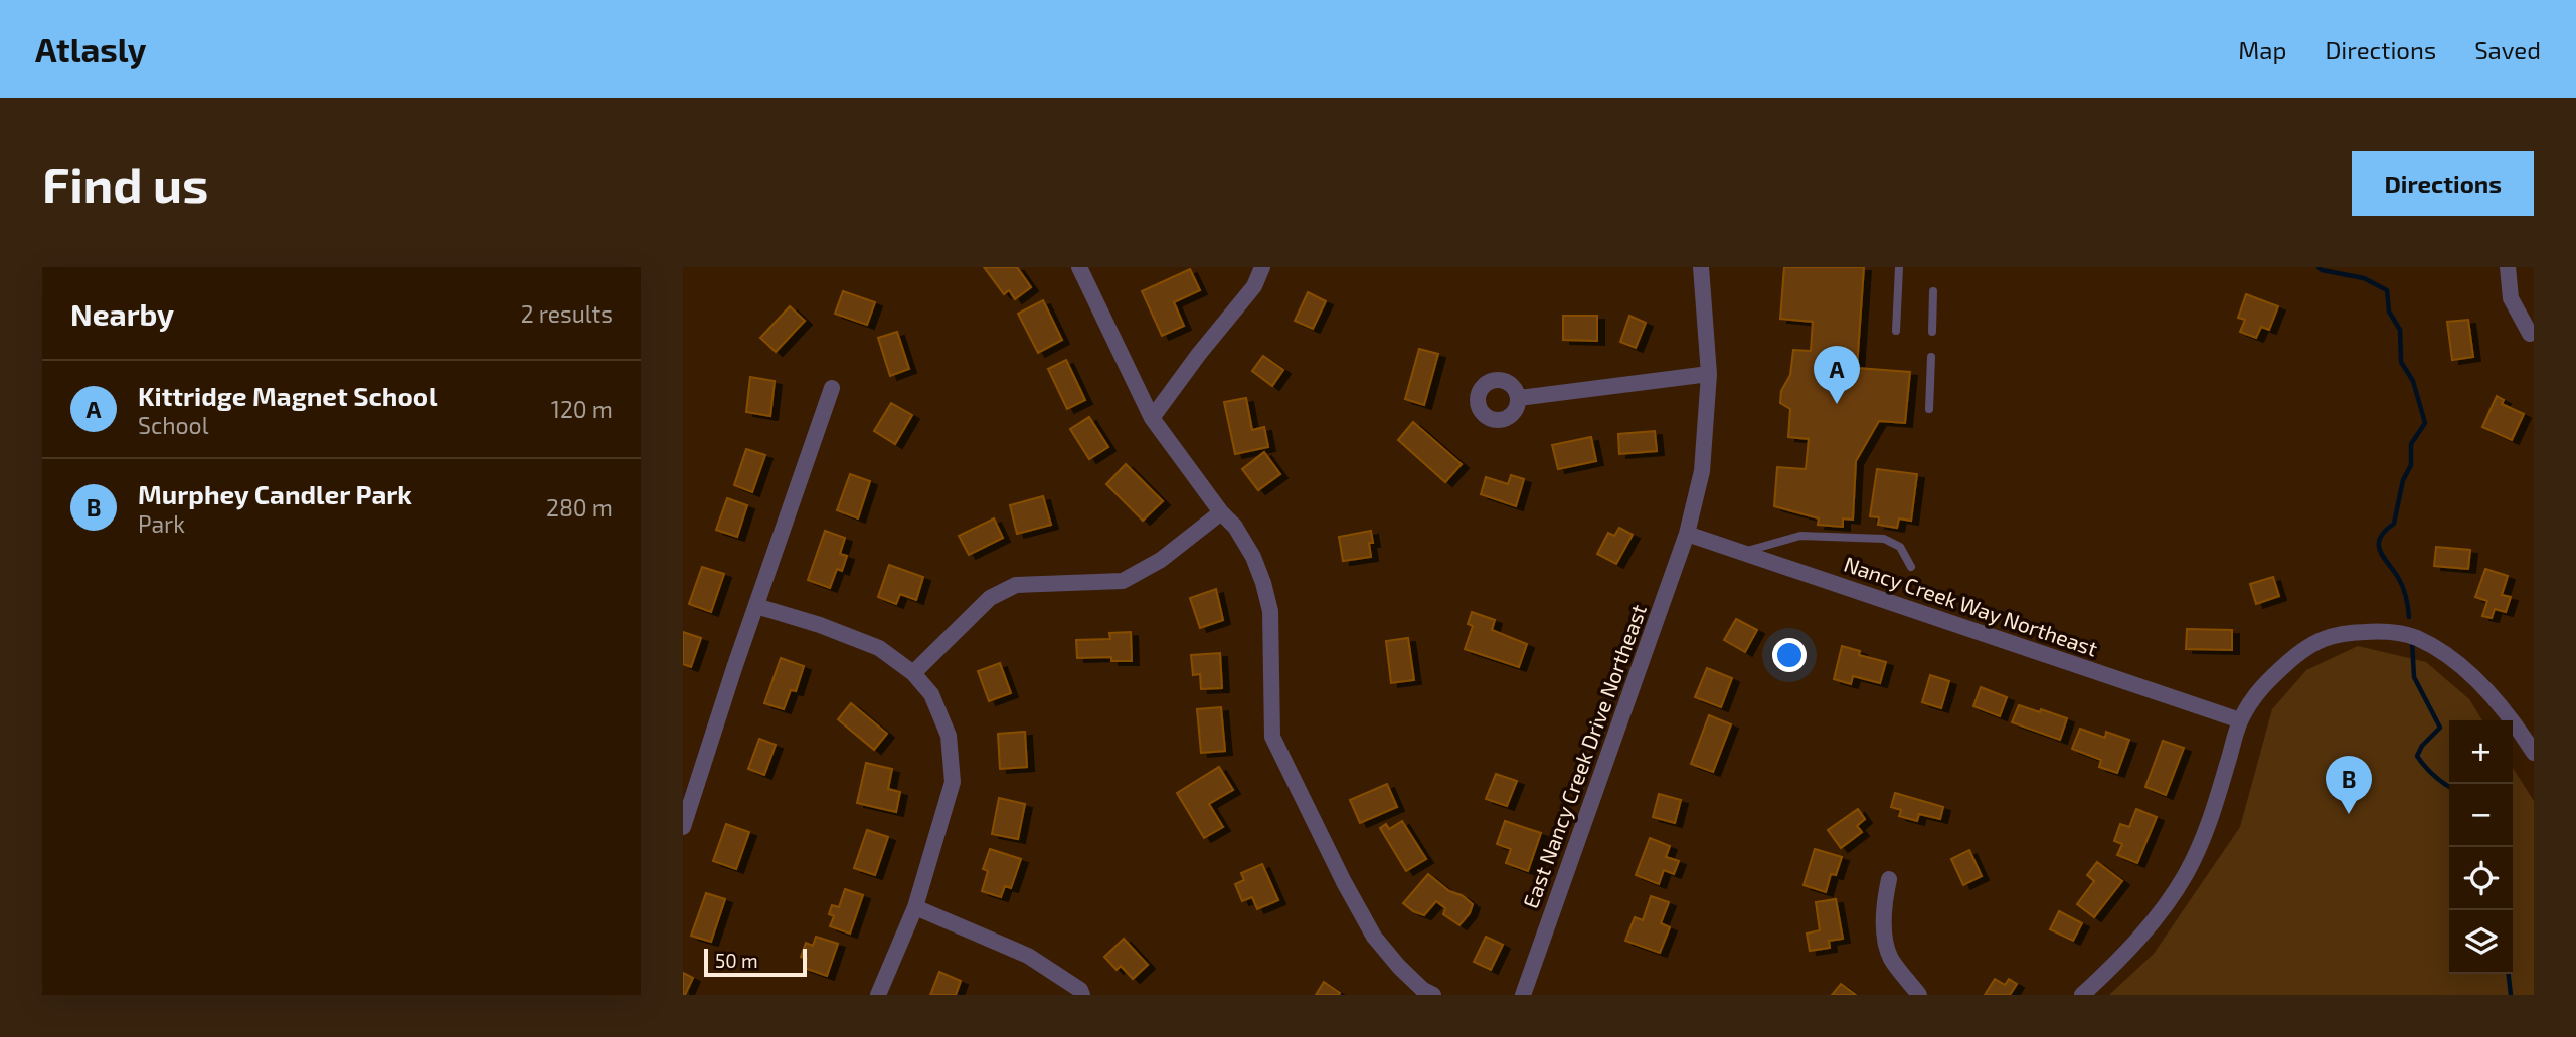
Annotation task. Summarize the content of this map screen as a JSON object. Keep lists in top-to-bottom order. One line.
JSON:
{"streets":{"street":["Nancy Creek Way Northeast","East Nancy Creek Drive Northeast"]},"crossings":[["Nancy Creek Way Northeast","East Nancy Creek Drive Northeast"]],"scale_bar":"50 m","page":{"header":"Atlasly","nav":["Map","Directions","Saved"],"buttons":"Directions","title":"Find us","heading":["Nearby","2 results"],"pins":["A","B"],"list":[{"mark":"A","name":"Kittridge Magnet School","note":"School","value":"120 m"},{"mark":"B","name":"Murphey Candler Park","note":"Park","value":"280 m"}],"map_buttons":["+","−"],"scale":"50 m"}}
